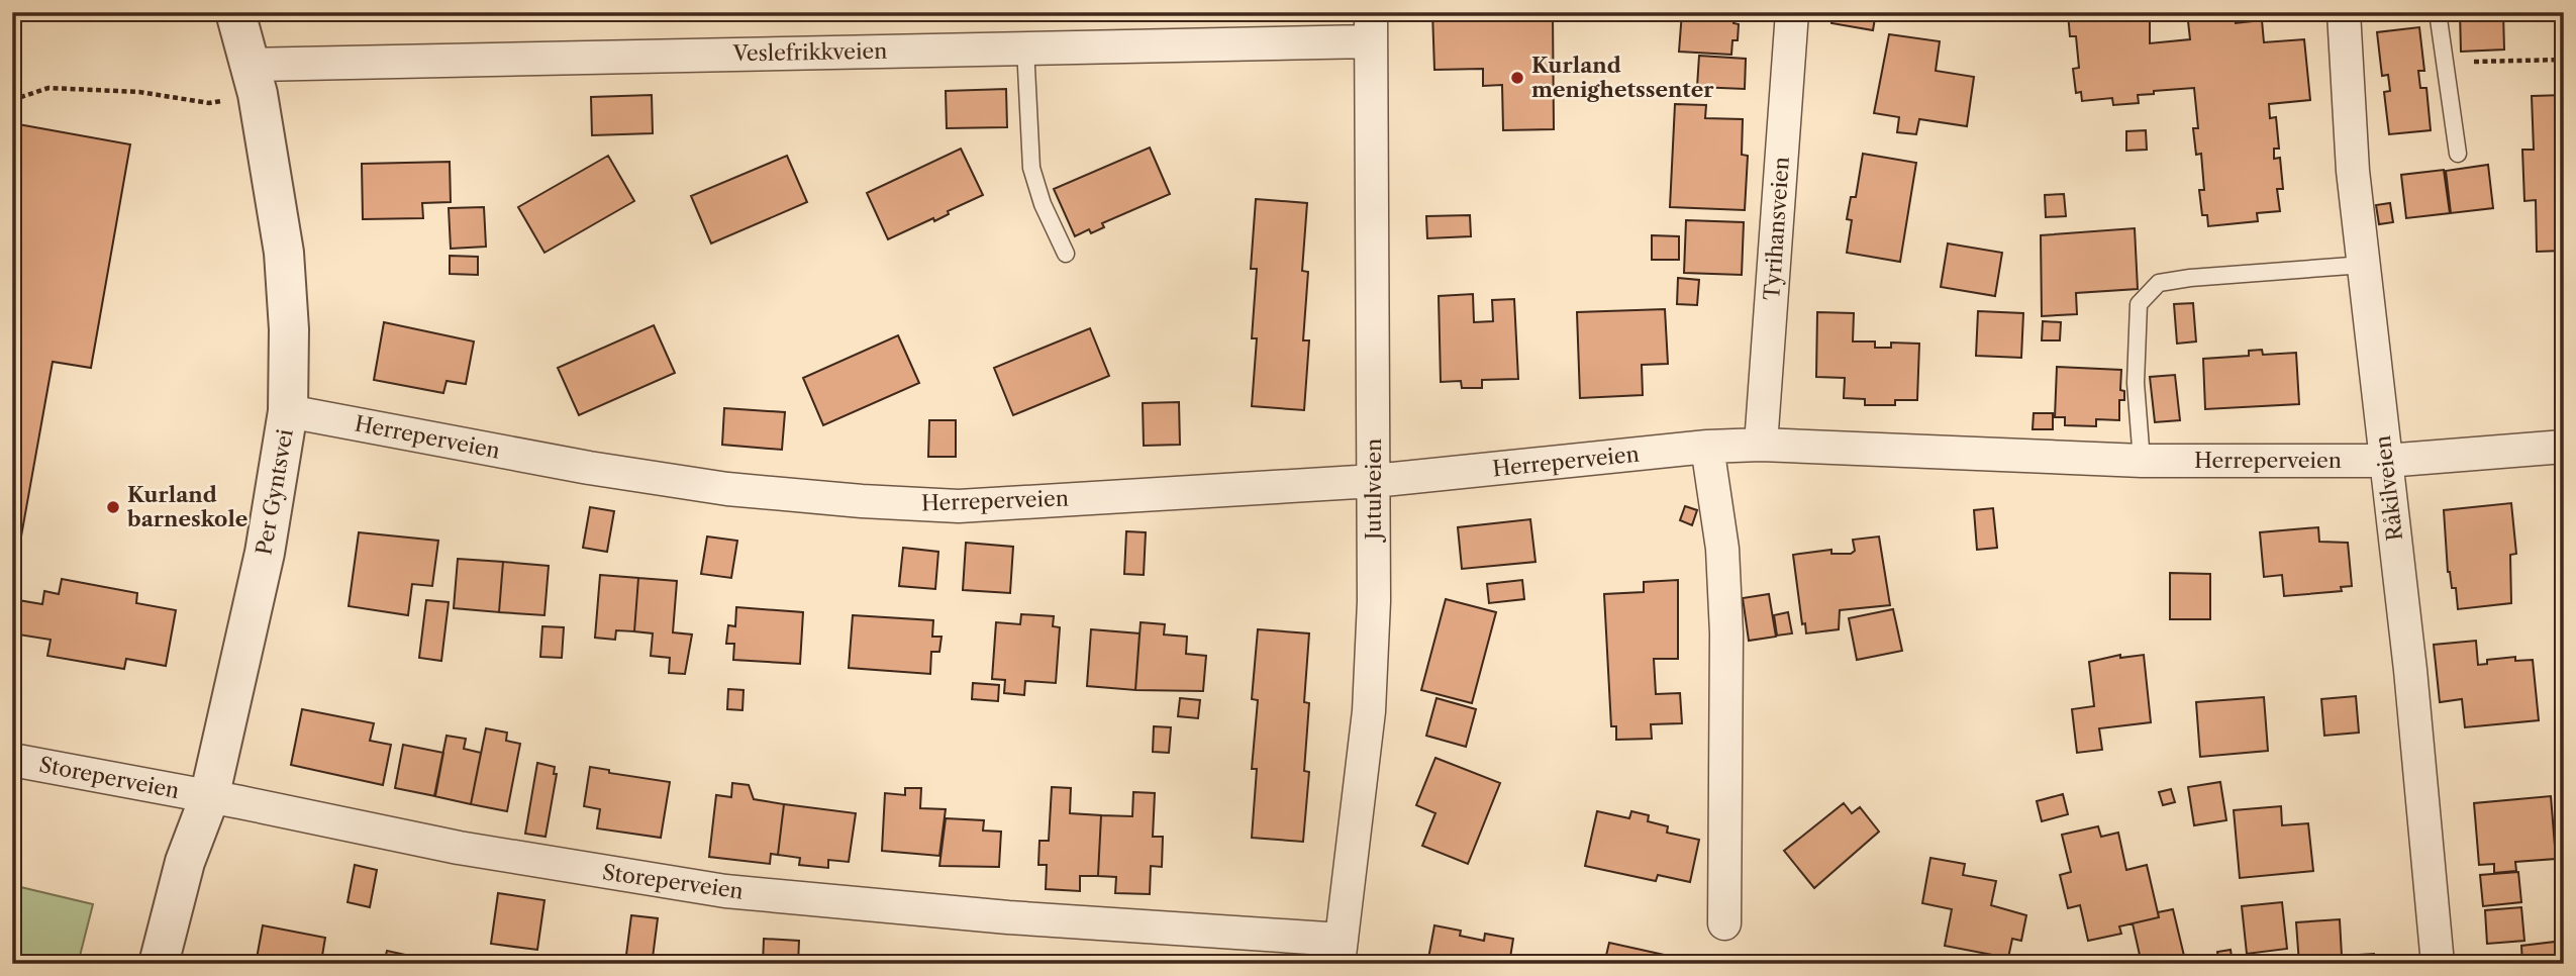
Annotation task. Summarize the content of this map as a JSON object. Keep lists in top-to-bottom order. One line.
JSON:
{"streets":{"street":["Veslefrikkveien","Tyrihansveien","Herreperveien","Råkilveien","Jutulveien","Per Gyntsvei","Storeperveien"]},"crossings":[["Veslefrikkveien","Jutulveien"],["Veslefrikkveien","Per Gyntsvei"],["Tyrihansveien","Herreperveien"],["Herreperveien","Råkilveien"],["Herreperveien","Jutulveien"],["Herreperveien","Per Gyntsvei"],["Jutulveien","Storeperveien"],["Per Gyntsvei","Storeperveien"]],"places":["Kurland menighetssenter","Kurland barneskole"]}
